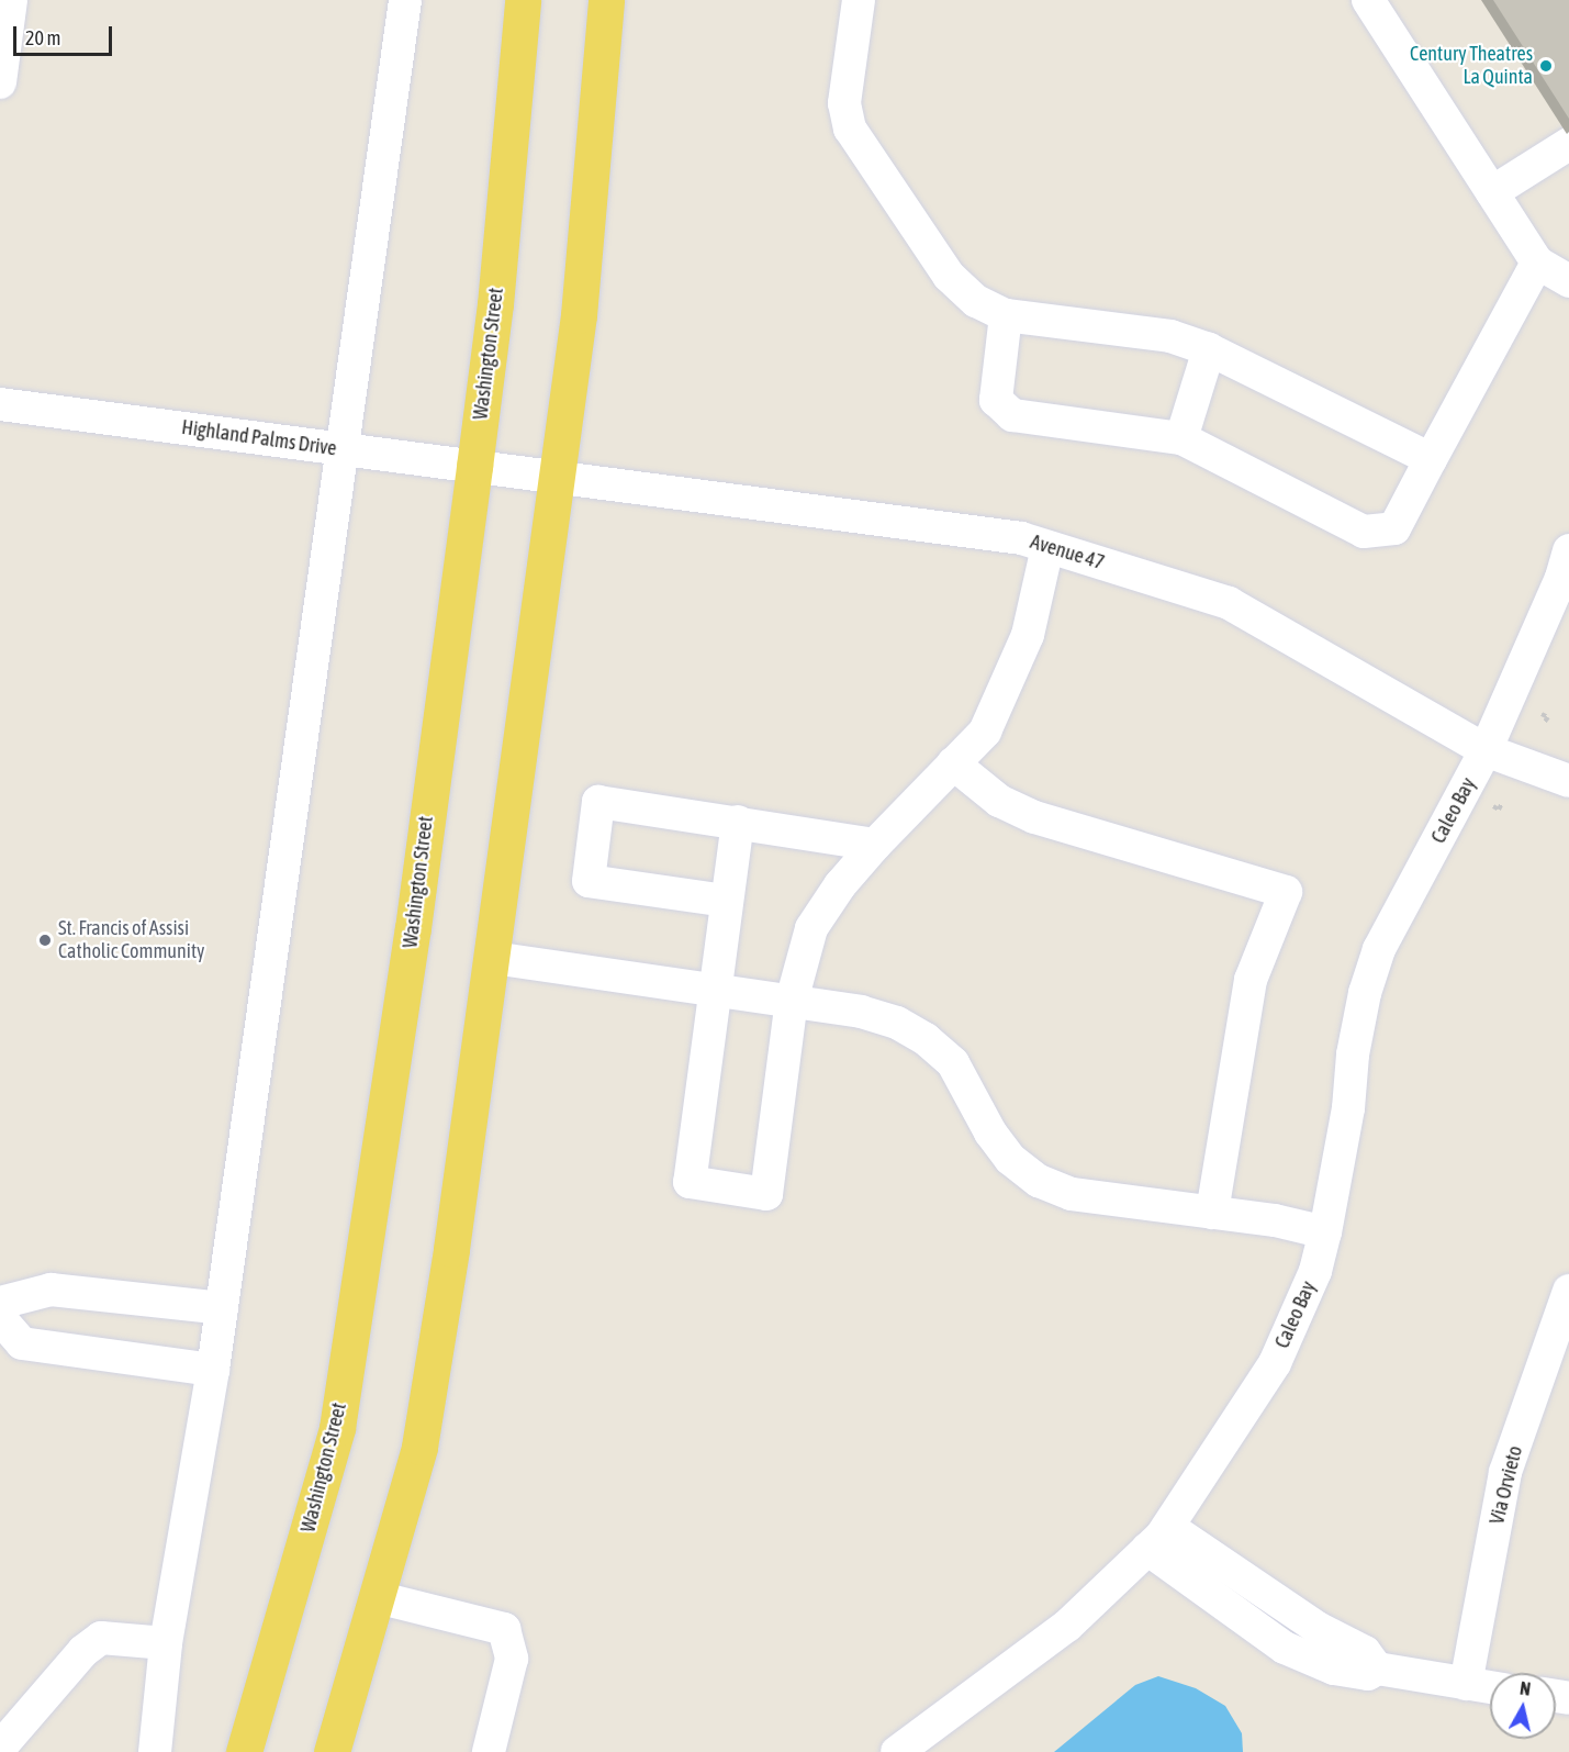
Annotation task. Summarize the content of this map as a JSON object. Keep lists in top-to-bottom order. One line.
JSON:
{"streets":{"main road":["Washington Street"],"street":["Highland Palms Drive","Avenue 47","Caleo Bay","Via Orvieto"]},"crossings":[["Washington Street","Highland Palms Drive"],["Highland Palms Drive","Avenue 47"],["Avenue 47","Caleo Bay"]],"places":["Century Theatres La Quinta","St. Francis of Assisi Catholic Community"],"scale_bar":"20 m","north":"top"}
